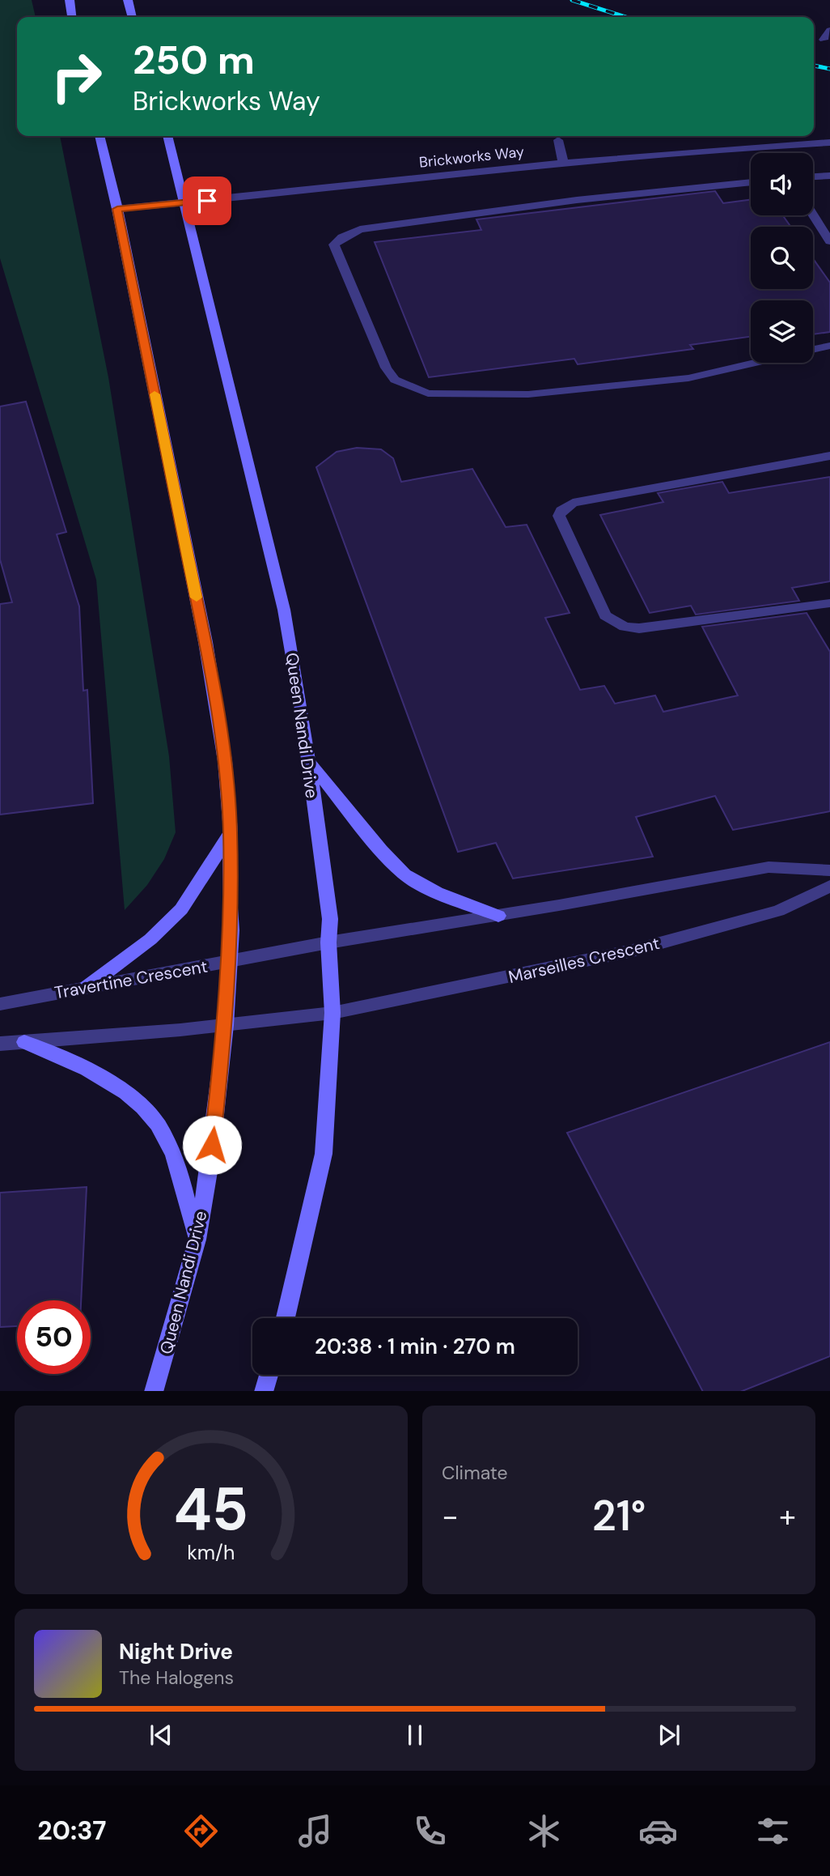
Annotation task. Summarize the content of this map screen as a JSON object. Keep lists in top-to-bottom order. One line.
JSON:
{"streets":{"main road":["Queen Nandi Drive"],"lane":["Brickworks Way","Marseilles Crescent","Travertine Crescent"]},"crossings":[["Brickworks Way","Queen Nandi Drive"],["Queen Nandi Drive","Marseilles Crescent"],["Queen Nandi Drive","Travertine Crescent"]],"page":{"turn":["250 m","Brickworks Way"],"limit":"50","trip":"20:38 · 1 min · 270 m","tile":"Climate","heat":["−","21°","+"],"song":["Night Drive","The Halogens"],"tabs":"20:37","gauge":["45","km/h"]}}
